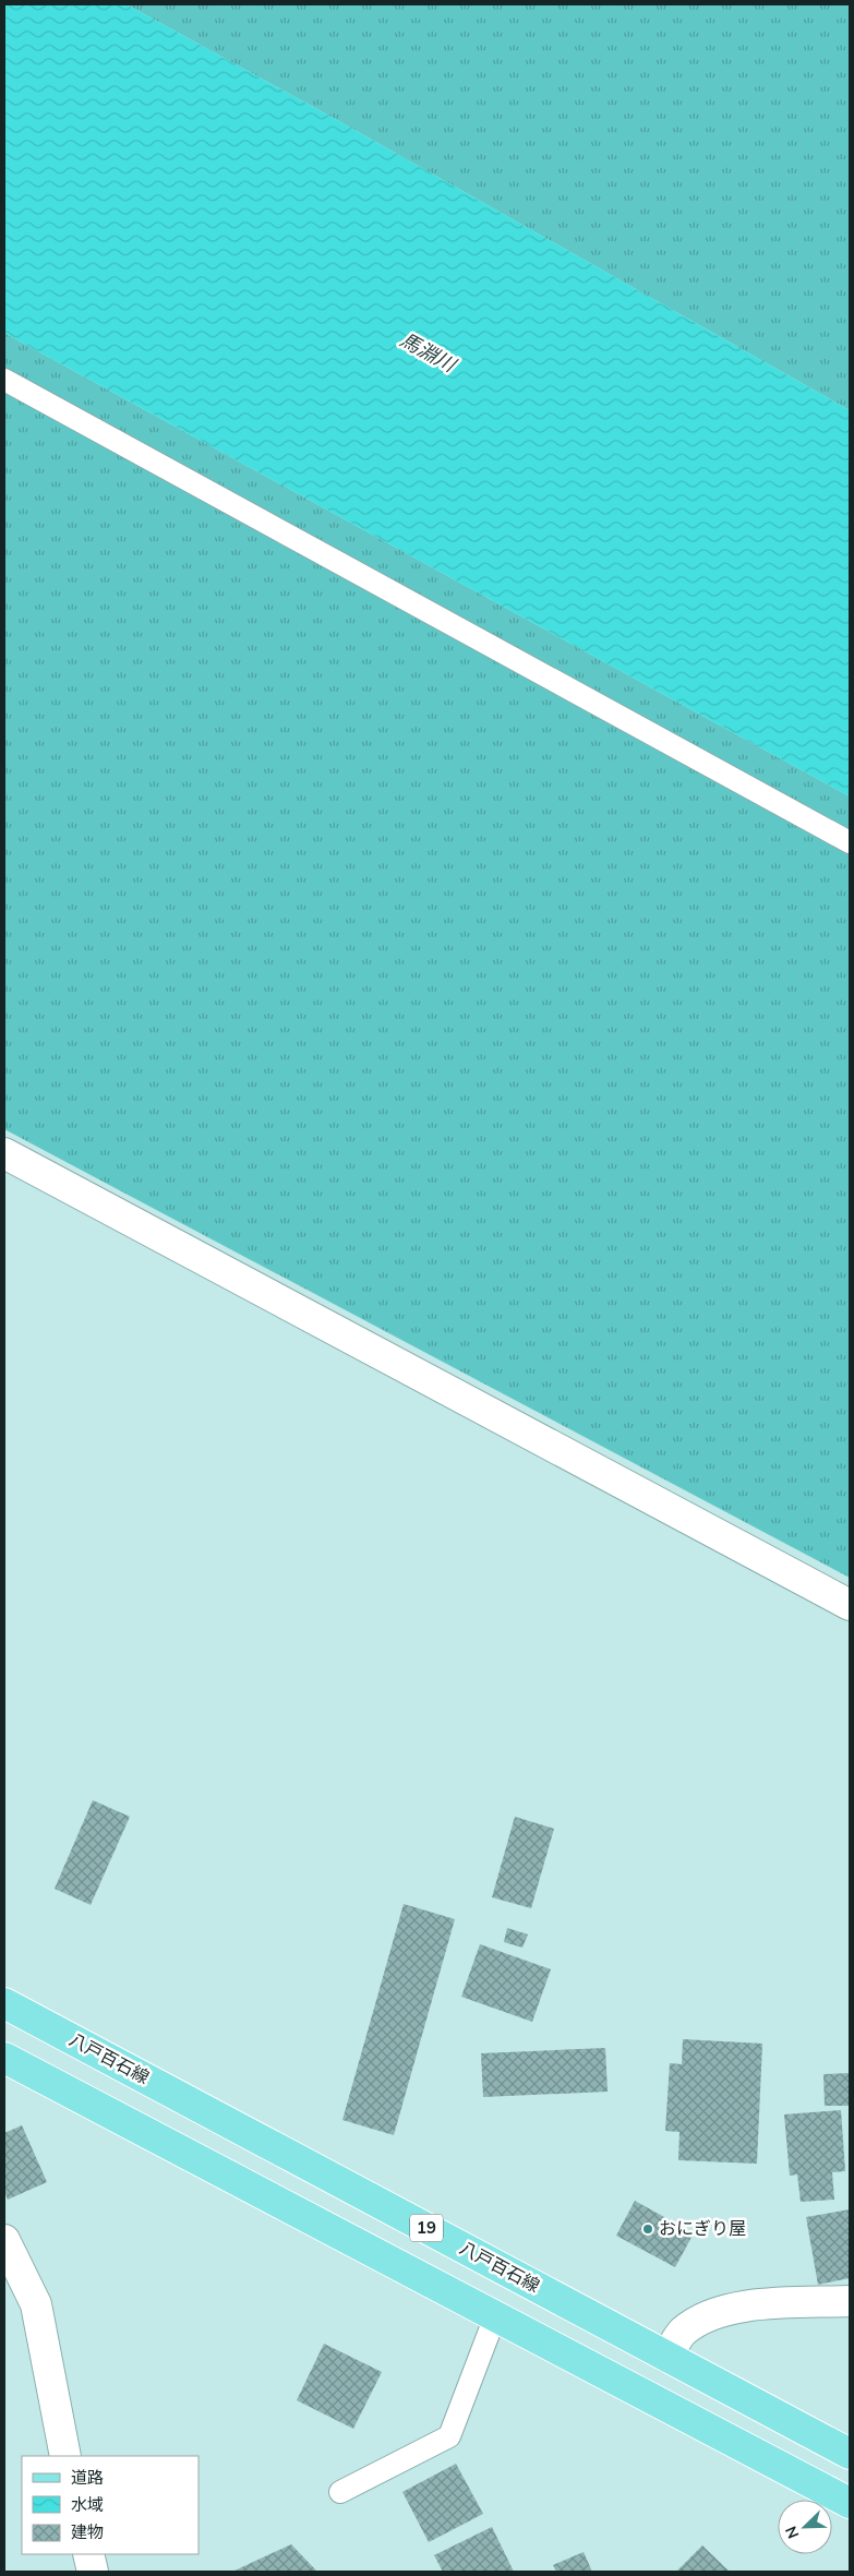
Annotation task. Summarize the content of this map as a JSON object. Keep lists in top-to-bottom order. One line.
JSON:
{"streets":{"main road":["八戸百石線","19"]},"water":["馬淵川"],"places":["おにぎり屋"],"legend":["道路","水域","建物"],"north":"bottom left"}
